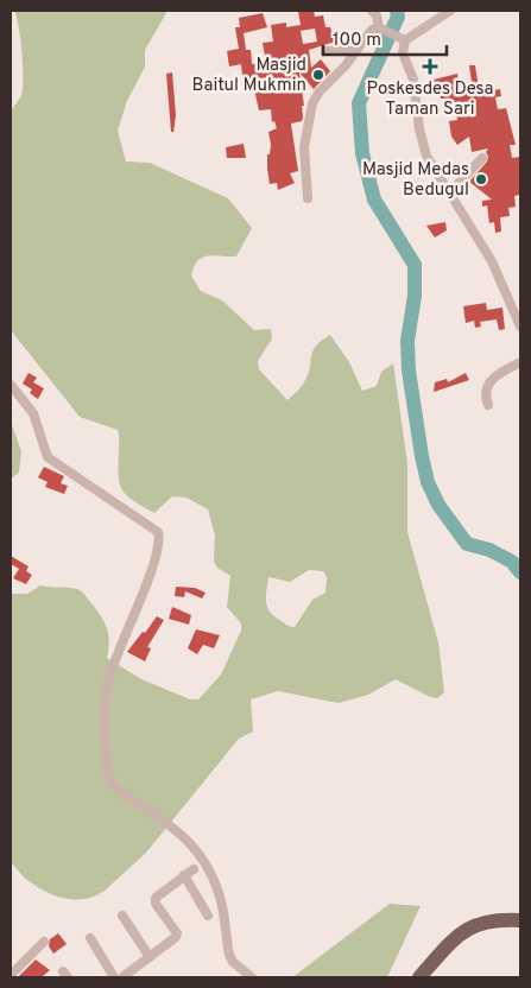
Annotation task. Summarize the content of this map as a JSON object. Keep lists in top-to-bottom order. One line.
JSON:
{"places":{"health":["Poskesdes Desa Taman Sari"],"other":["Masjid Baitul Mukmin","Masjid Medas Bedugul"]},"scale_bar":"100 m"}
